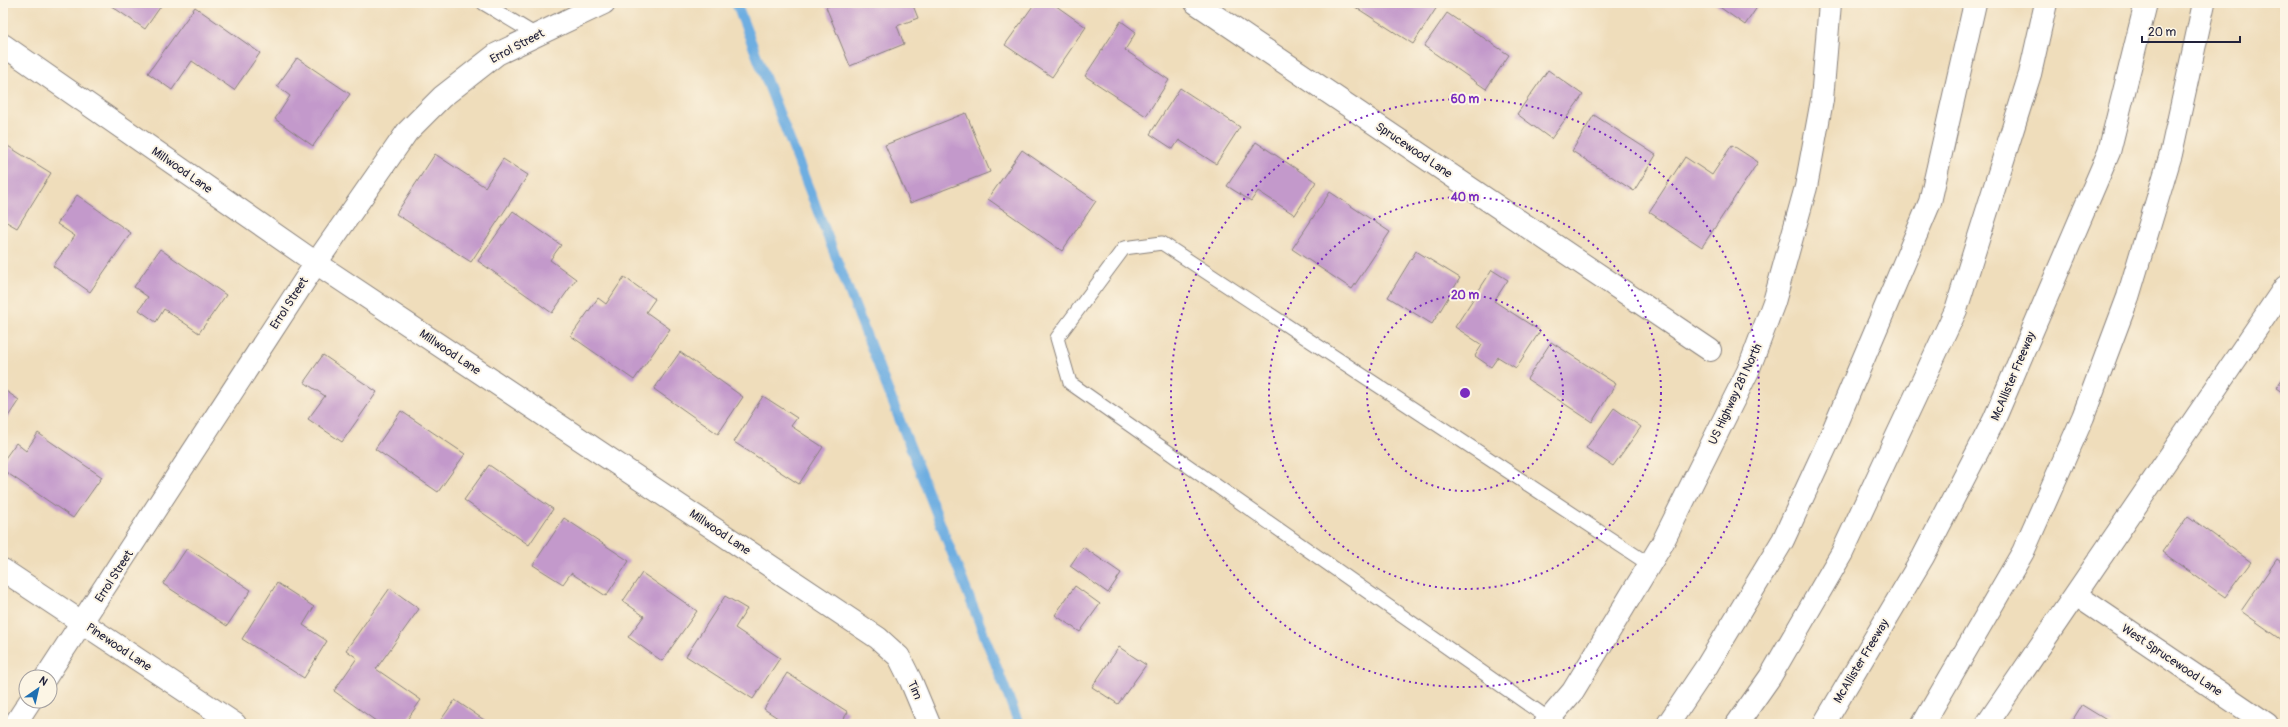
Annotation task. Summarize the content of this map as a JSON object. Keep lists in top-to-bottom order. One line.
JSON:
{"streets":{"main road":["Errol Street","Sprucewood Lane","Millwood Lane","McAllister Freeway","US Highway 281 North","Pinewood Lane","West Sprucewood Lane","Tim"]},"crossings":[["Errol Street","Millwood Lane"],["Errol Street","Pinewood Lane"],["Millwood Lane","Tim"]],"scale_bar":"20 m","north":"top right","rings":["60 m","40 m","20 m"]}
